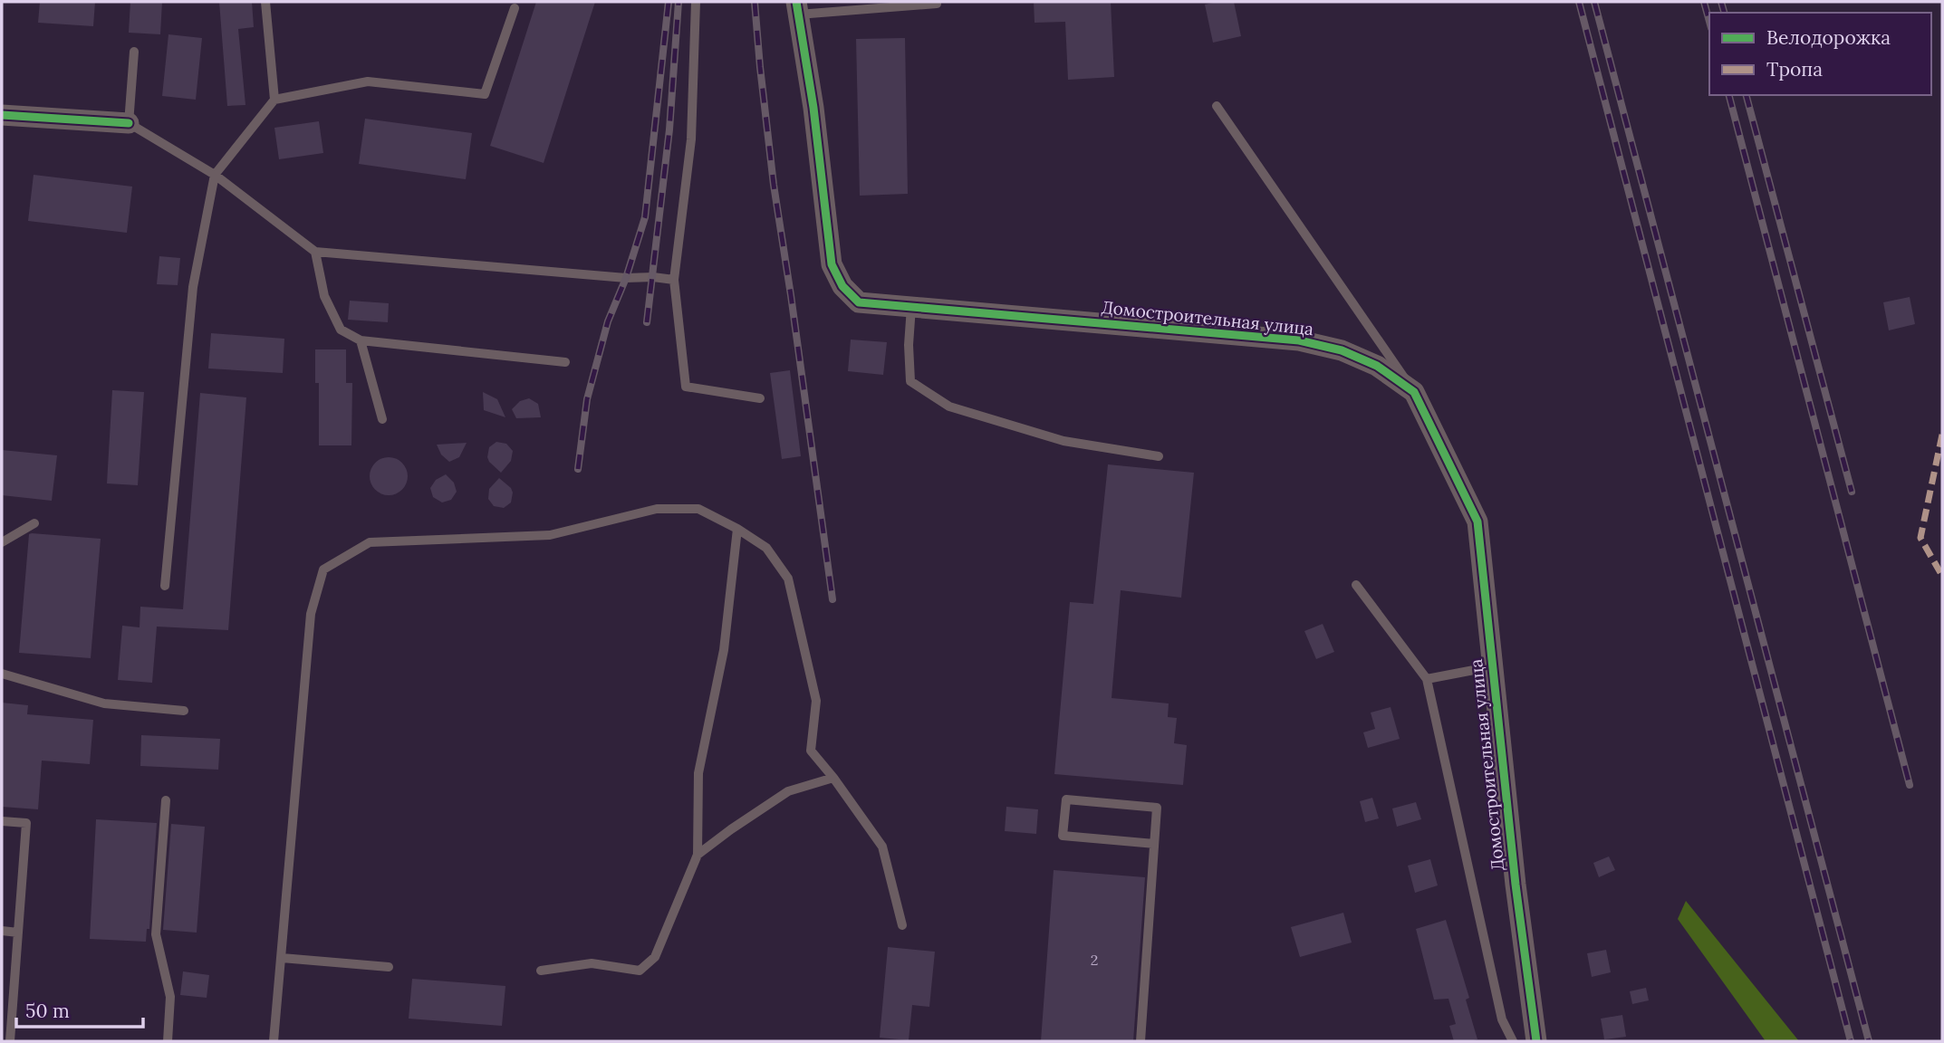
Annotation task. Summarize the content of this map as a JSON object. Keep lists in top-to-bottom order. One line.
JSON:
{"streets":{"street":["Домостроительная улица"]},"house_numbers":["2"],"legend":["Велодорожка","Тропа"],"scale_bar":"50 m"}
